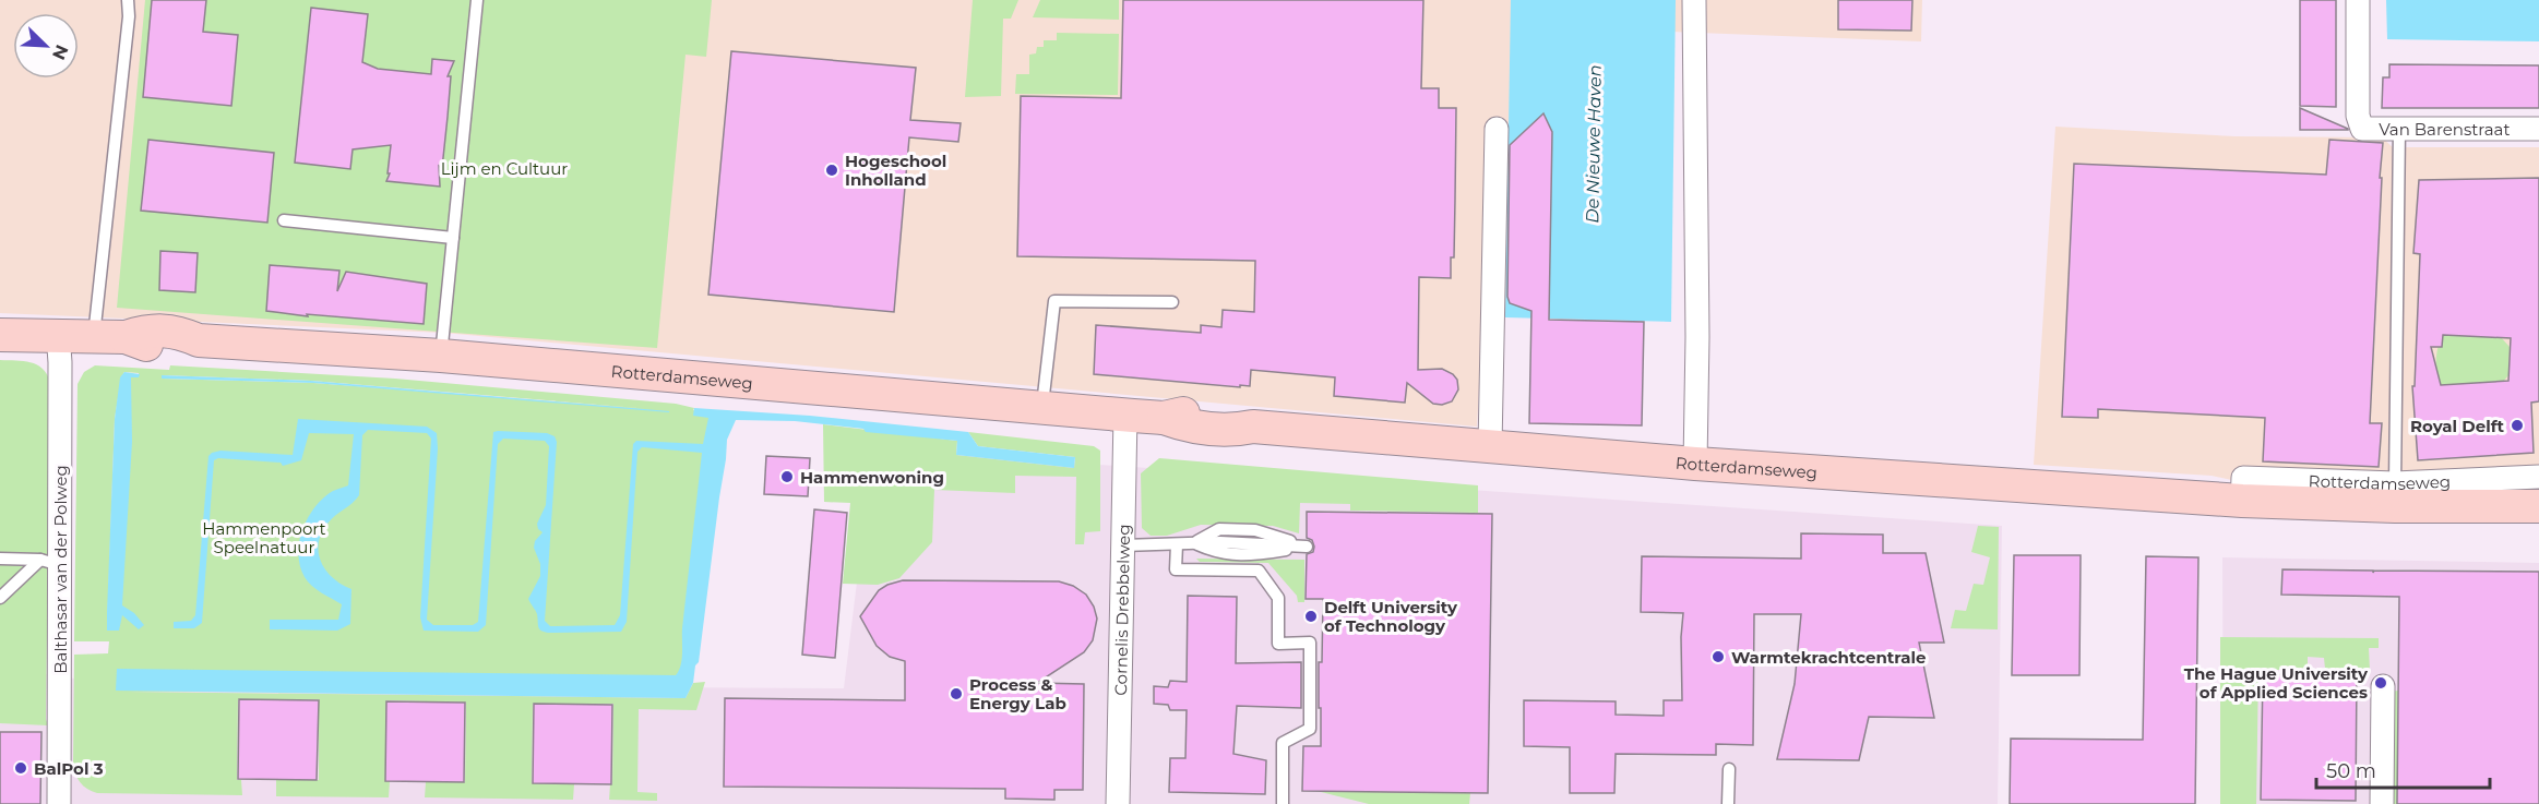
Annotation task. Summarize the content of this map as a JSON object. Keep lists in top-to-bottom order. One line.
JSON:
{"streets":{"street":["Van Barenstraat","Rotterdamseweg","Balthasar van der Polweg","Cornelis Drebbelweg"]},"crossings":[["Rotterdamseweg","Balthasar van der Polweg"],["Rotterdamseweg","Cornelis Drebbelweg"]],"water":["De Nieuwe Haven"],"parks":["Lijm en Cultuur","Hammenpoort Speelnatuur"],"places":["Hogeschool Inholland","Royal Delft","Hammenwoning","Delft University of Technology","Warmtekrachtcentrale","The Hague University of Applied Sciences","Process & Energy Lab","BalPol 3"],"scale_bar":"50 m","north":"bottom right"}
